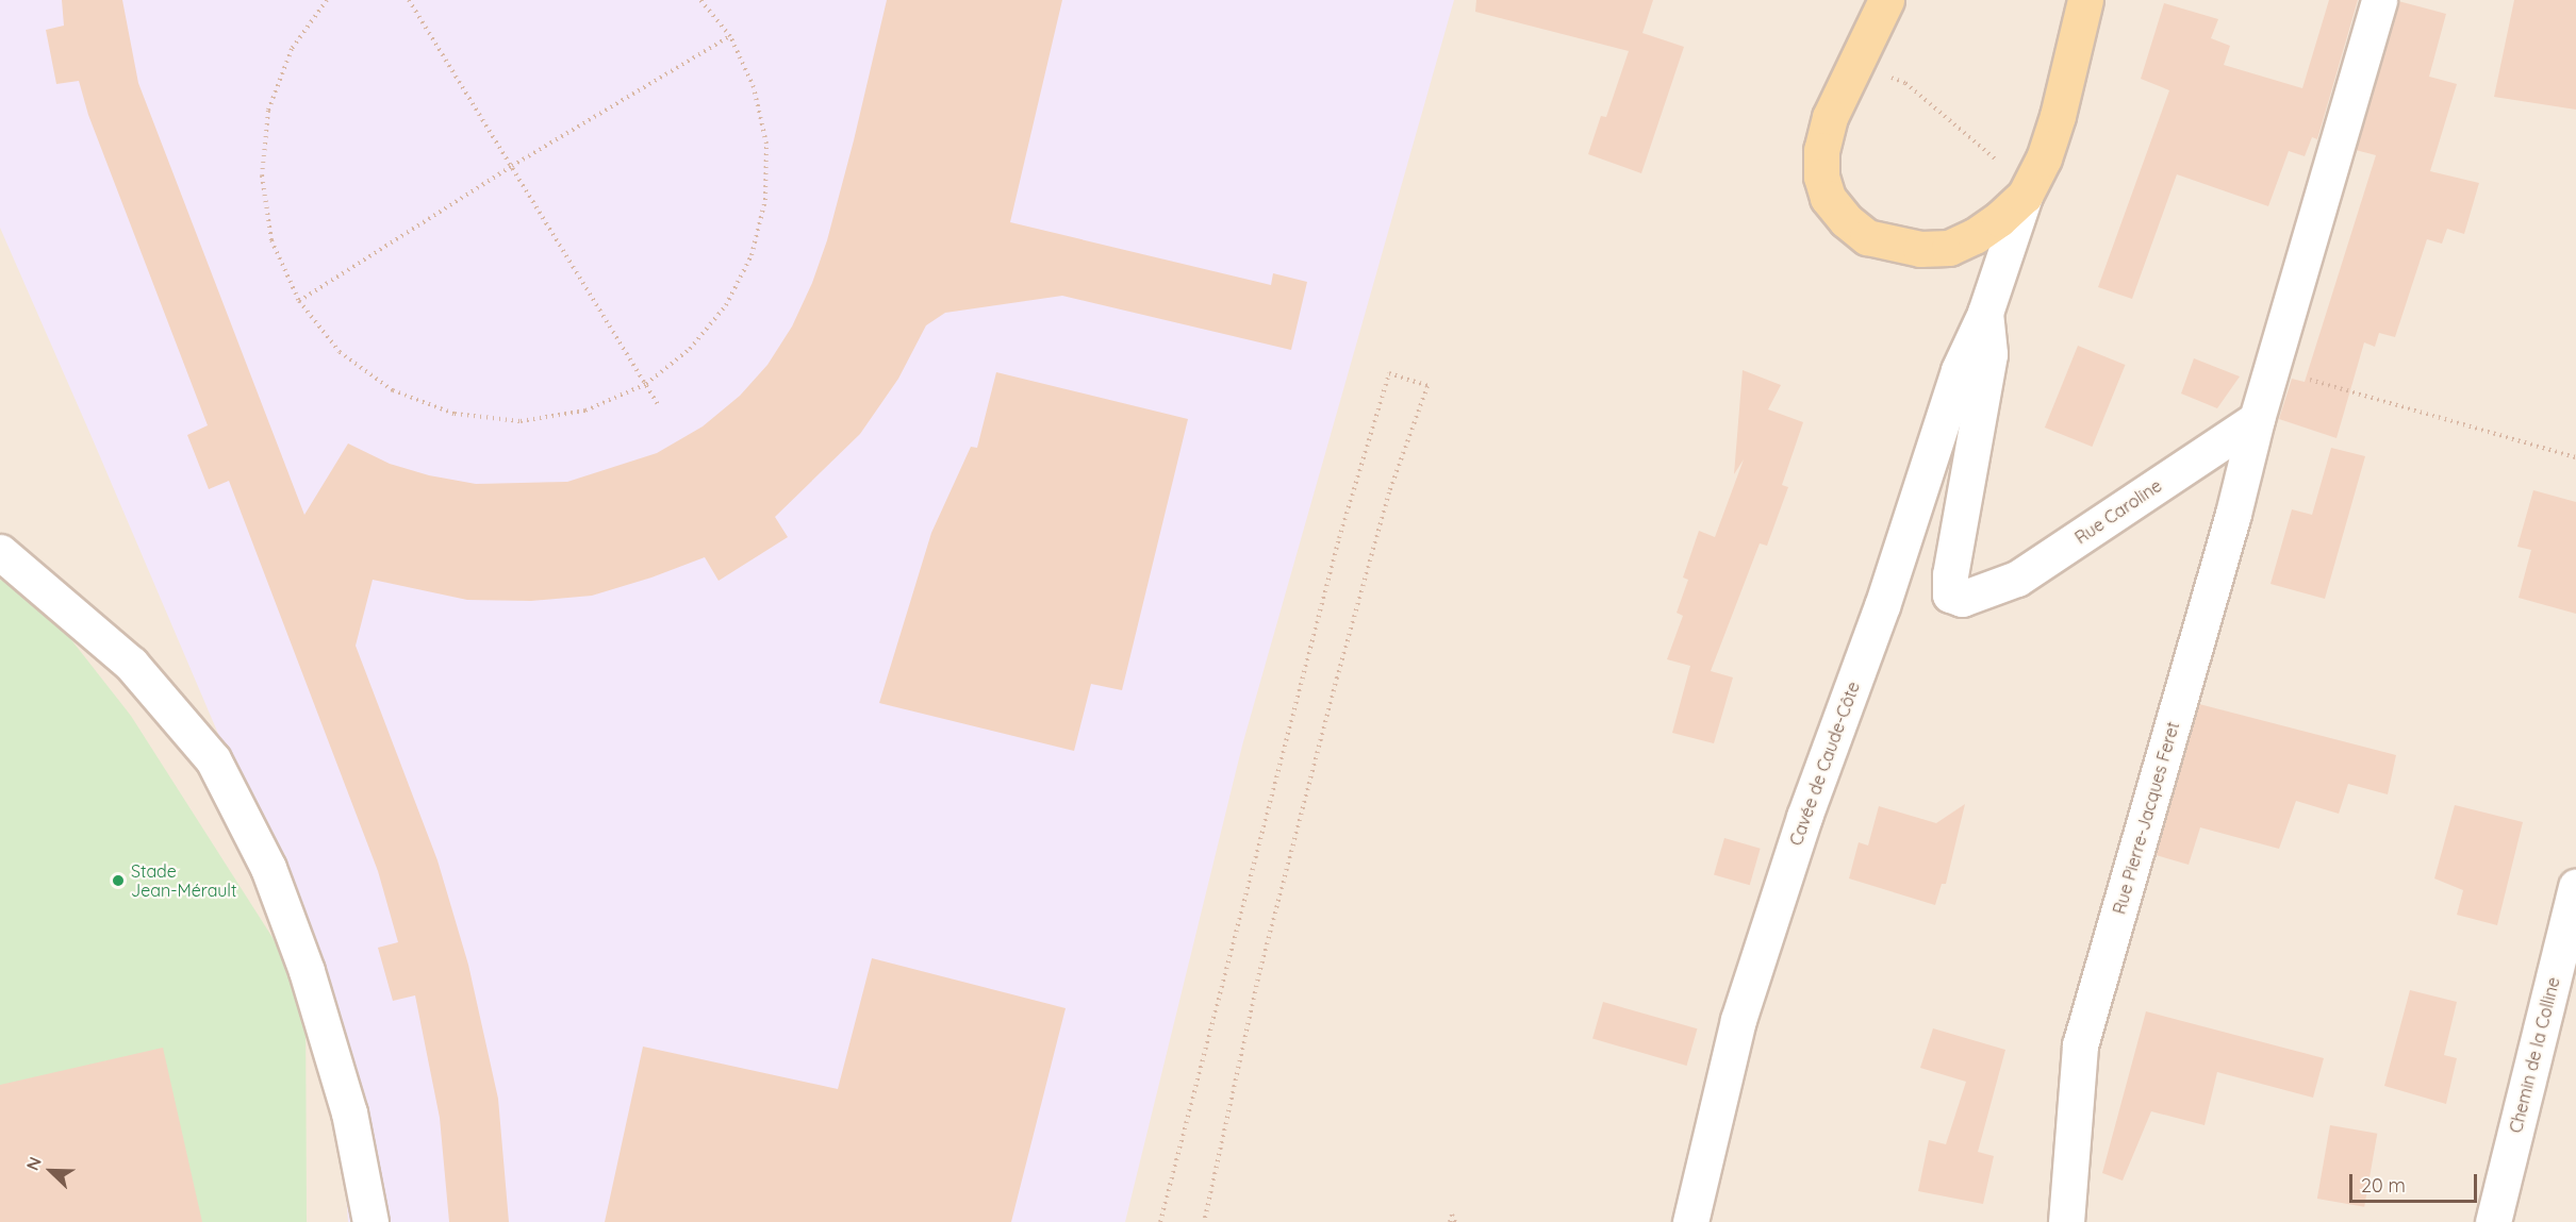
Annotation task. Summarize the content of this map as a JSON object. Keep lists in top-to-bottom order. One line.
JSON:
{"streets":{"street":["Rue Caroline","Cavée de Caude-Côte","Rue Pierre-Jacques Feret","Chemin de la Colline"]},"crossings":[["Rue Caroline","Cavée de Caude-Côte"],["Rue Caroline","Rue Pierre-Jacques Feret"]],"places":["Stade Jean-Mérault"],"scale_bar":"20 m","north":"top left"}
